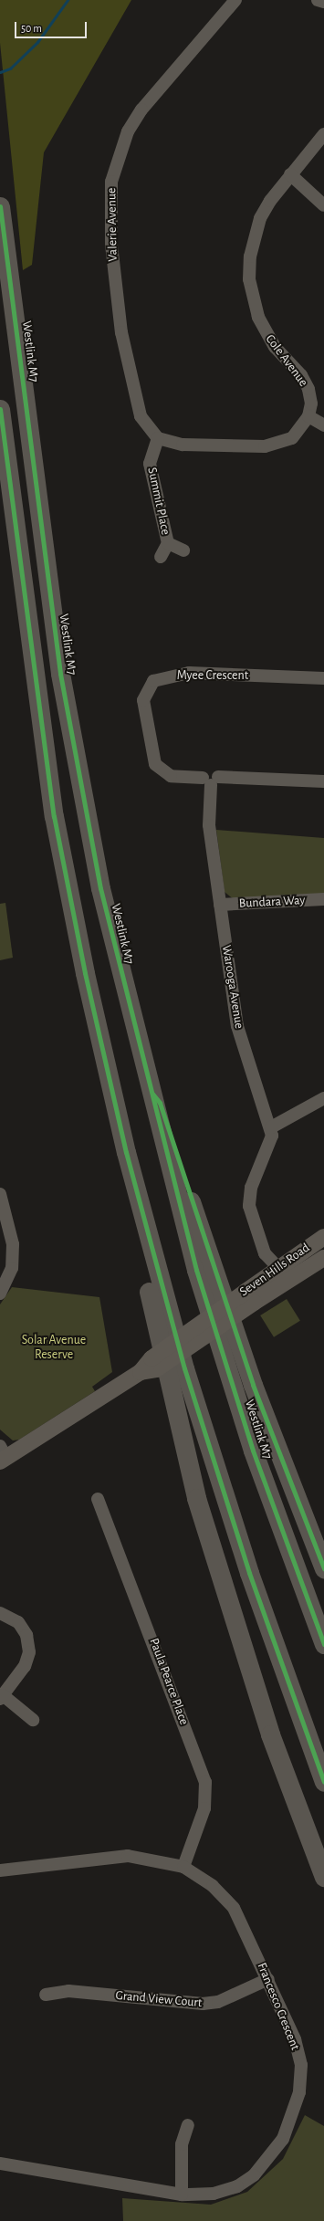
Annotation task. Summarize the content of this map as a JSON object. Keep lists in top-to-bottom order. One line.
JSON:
{"streets":{"highway":["Westlink M7"],"main road":["Seven Hills Road"],"street":["Valerie Avenue","Cole Avenue","Summit Place","Myee Crescent","Bundara Way","Warooga Avenue","Paula Pearce Place","Grand View Court","Francesco Crescent"]},"crossings":[["Valerie Avenue","Summit Place"],["Myee Crescent","Warooga Avenue"],["Bundara Way","Warooga Avenue"],["Warooga Avenue","Seven Hills Road"],["Paula Pearce Place","Francesco Crescent"],["Grand View Court","Francesco Crescent"]],"parks":["Solar Avenue Reserve"],"scale_bar":"50 m"}
